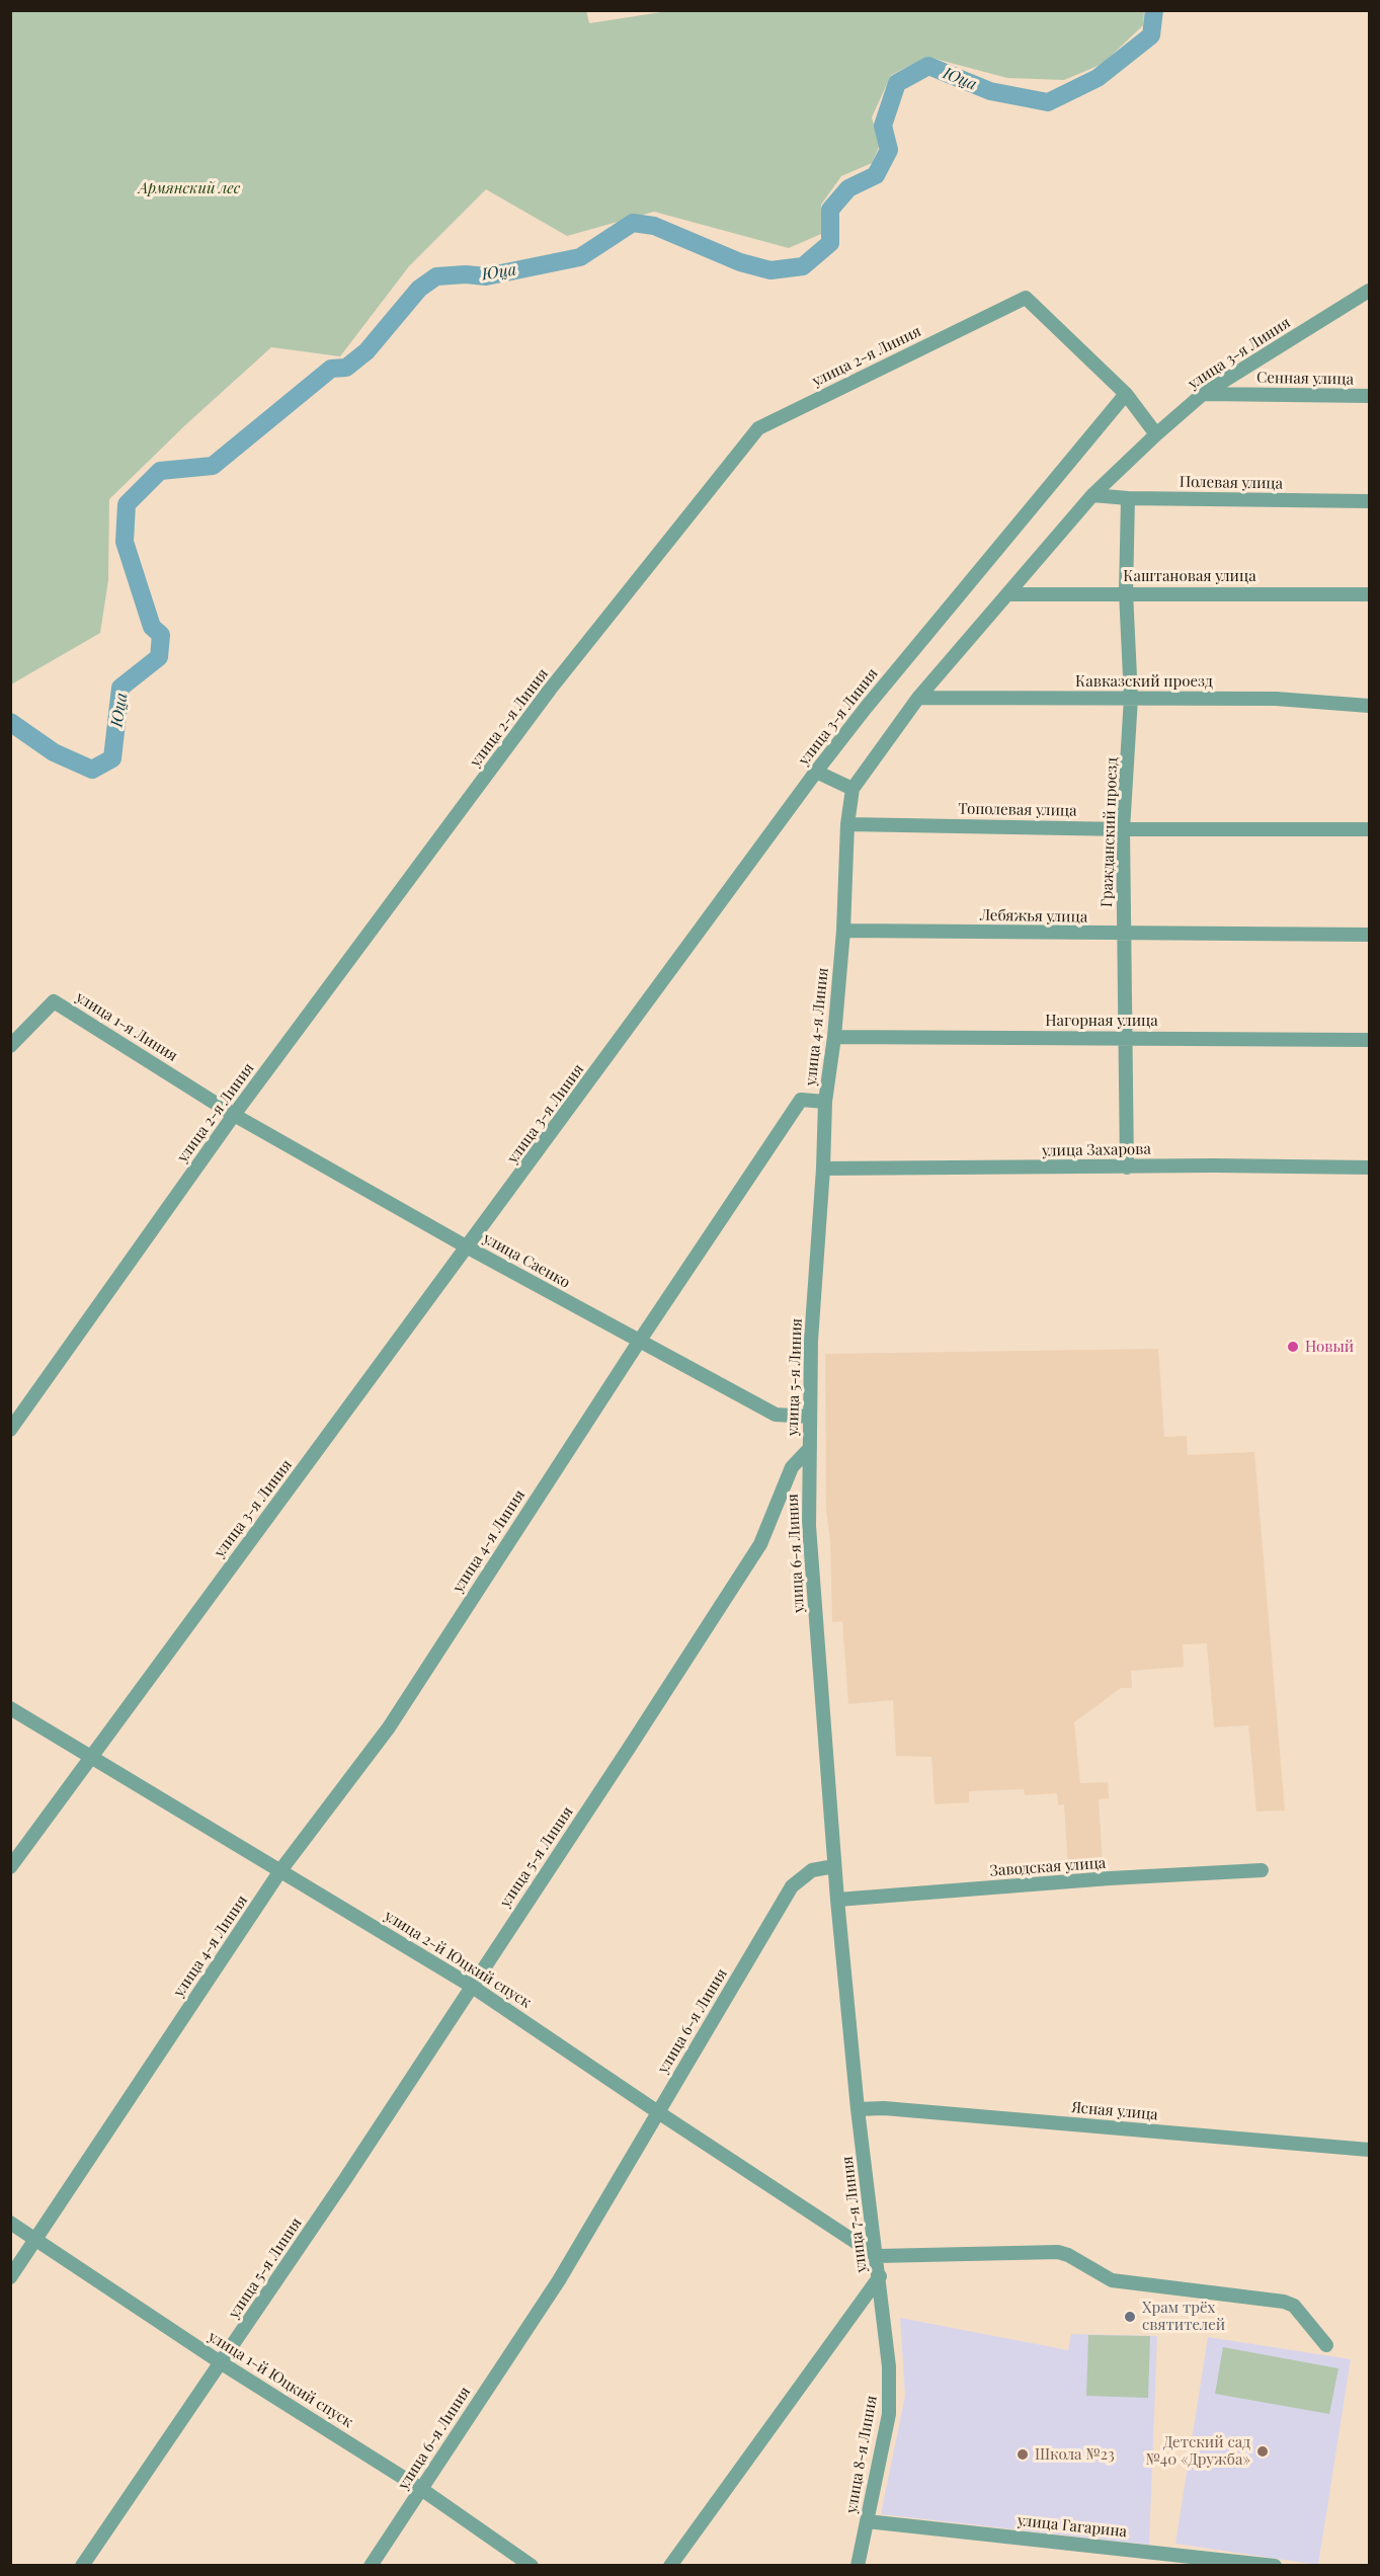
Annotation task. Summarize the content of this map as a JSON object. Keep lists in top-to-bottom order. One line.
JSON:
{"streets":{"street":["улица 3-я Линия","улица 2-я Линия","Сенная улица","Полевая улица","Каштановая улица","Кавказский проезд","Тополевая улица","Гражданский проезд","Лебяжья улица","Нагорная улица","улица 1-я Линия","улица 4-я Линия","улица Захарова","улица Саенко","улица 5-я Линия","улица 6-я Линия","Заводская улица","улица 2-й Юцкий спуск","Ясная улица","улица 7-я Линия","улица 1-й Юцкий спуск","улица 8-я Линия","улица Гагарина"]},"crossings":[["улица 3-я Линия","улица 2-я Линия"],["улица 3-я Линия","Сенная улица"],["улица 3-я Линия","Полевая улица"],["улица 3-я Линия","Каштановая улица"],["улица 3-я Линия","Кавказский проезд"],["улица 3-я Линия","улица 4-я Линия"],["улица 3-я Линия","улица Саенко"],["улица 3-я Линия","улица 2-й Юцкий спуск"],["улица 2-я Линия","улица 1-я Линия"],["улица 2-я Линия","улица Саенко"],["Полевая улица","Гражданский проезд"],["Каштановая улица","Гражданский проезд"],["Кавказский проезд","Гражданский проезд"],["Тополевая улица","Гражданский проезд"],["Тополевая улица","улица 4-я Линия"],["Гражданский проезд","Лебяжья улица"],["Гражданский проезд","Нагорная улица"],["Гражданский проезд","улица Захарова"],["Лебяжья улица","улица 4-я Линия"],["Нагорная улица","улица 4-я Линия"],["улица 1-я Линия","улица Саенко"],["улица 4-я Линия","улица Саенко"],["улица 4-я Линия","улица 5-я Линия"],["улица 4-я Линия","улица 2-й Юцкий спуск"],["улица 4-я Линия","улица 1-й Юцкий спуск"],["улица Захарова","улица 5-я Линия"],["улица Саенко","улица 5-я Линия"],["улица 5-я Линия","улица 6-я Линия"],["улица 5-я Линия","улица 2-й Юцкий спуск"],["улица 5-я Линия","улица 1-й Юцкий спуск"],["улица 6-я Линия","улица 2-й Юцкий спуск"],["улица 6-я Линия","улица 7-я Линия"],["улица 6-я Линия","улица 1-й Юцкий спуск"],["Заводская улица","улица 7-я Линия"],["улица 2-й Юцкий спуск","улица 7-я Линия"],["Ясная улица","улица 7-я Линия"],["улица 7-я Линия","улица 8-я Линия"],["улица 8-я Линия","улица Гагарина"]],"water":["Юца"],"parks":["Армянский лес"],"places":["Новый","Храм трёх святителей","Детский сад №40 «Дружба»","Школа №23"]}
